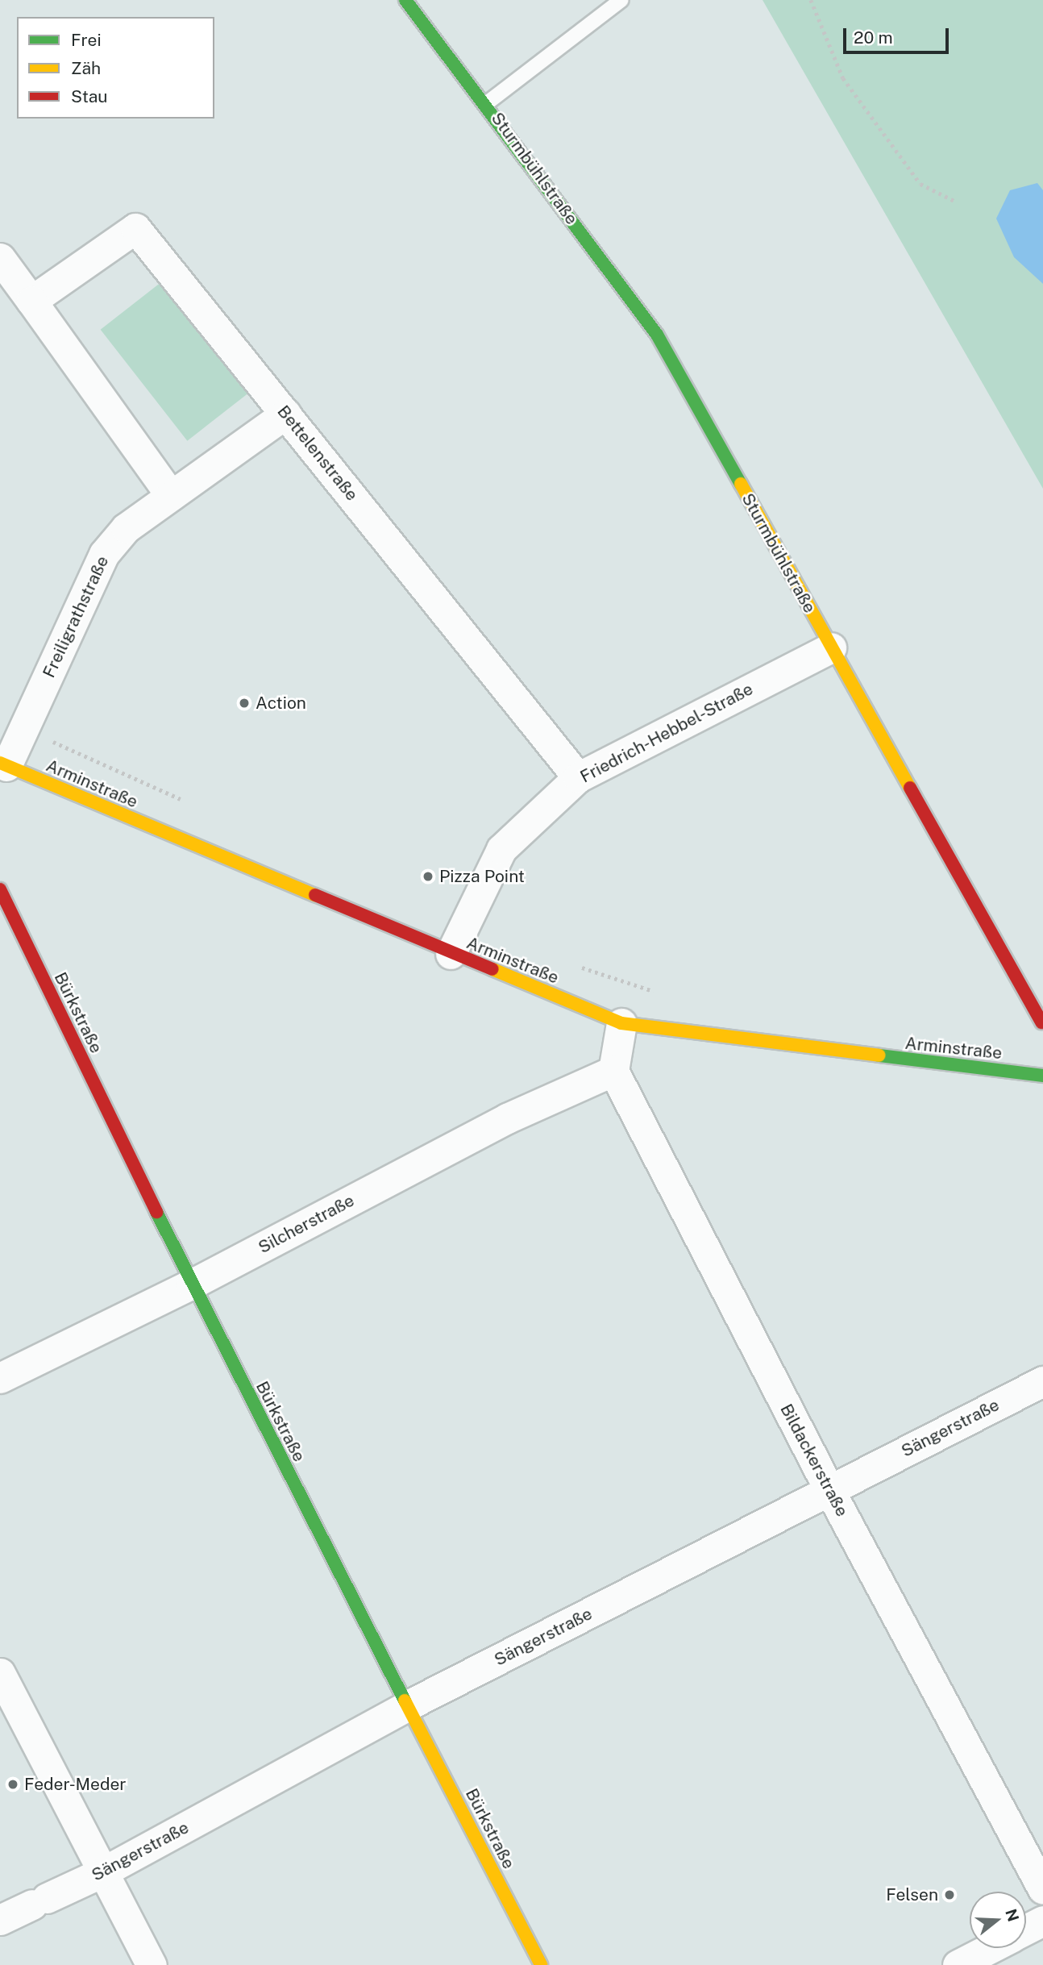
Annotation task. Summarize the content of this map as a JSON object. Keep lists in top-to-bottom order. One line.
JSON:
{"streets":{"street":["Sturmbühlstraße","Bettelenstraße","Freiligrathstraße","Friedrich-Hebbel-Straße","Arminstraße","Bürkstraße","Silcherstraße","Sängerstraße","Bildackerstraße"]},"crossings":[["Sturmbühlstraße","Friedrich-Hebbel-Straße"],["Bettelenstraße","Freiligrathstraße"],["Bettelenstraße","Friedrich-Hebbel-Straße"],["Freiligrathstraße","Arminstraße"],["Friedrich-Hebbel-Straße","Arminstraße"],["Bürkstraße","Silcherstraße"],["Bürkstraße","Sängerstraße"],["Silcherstraße","Bildackerstraße"],["Sängerstraße","Bildackerstraße"]],"places":["Action","Pizza Point","Feder-Meder","Felsen"],"legend":["Frei","Zäh","Stau"],"scale_bar":"20 m","north":"right"}
